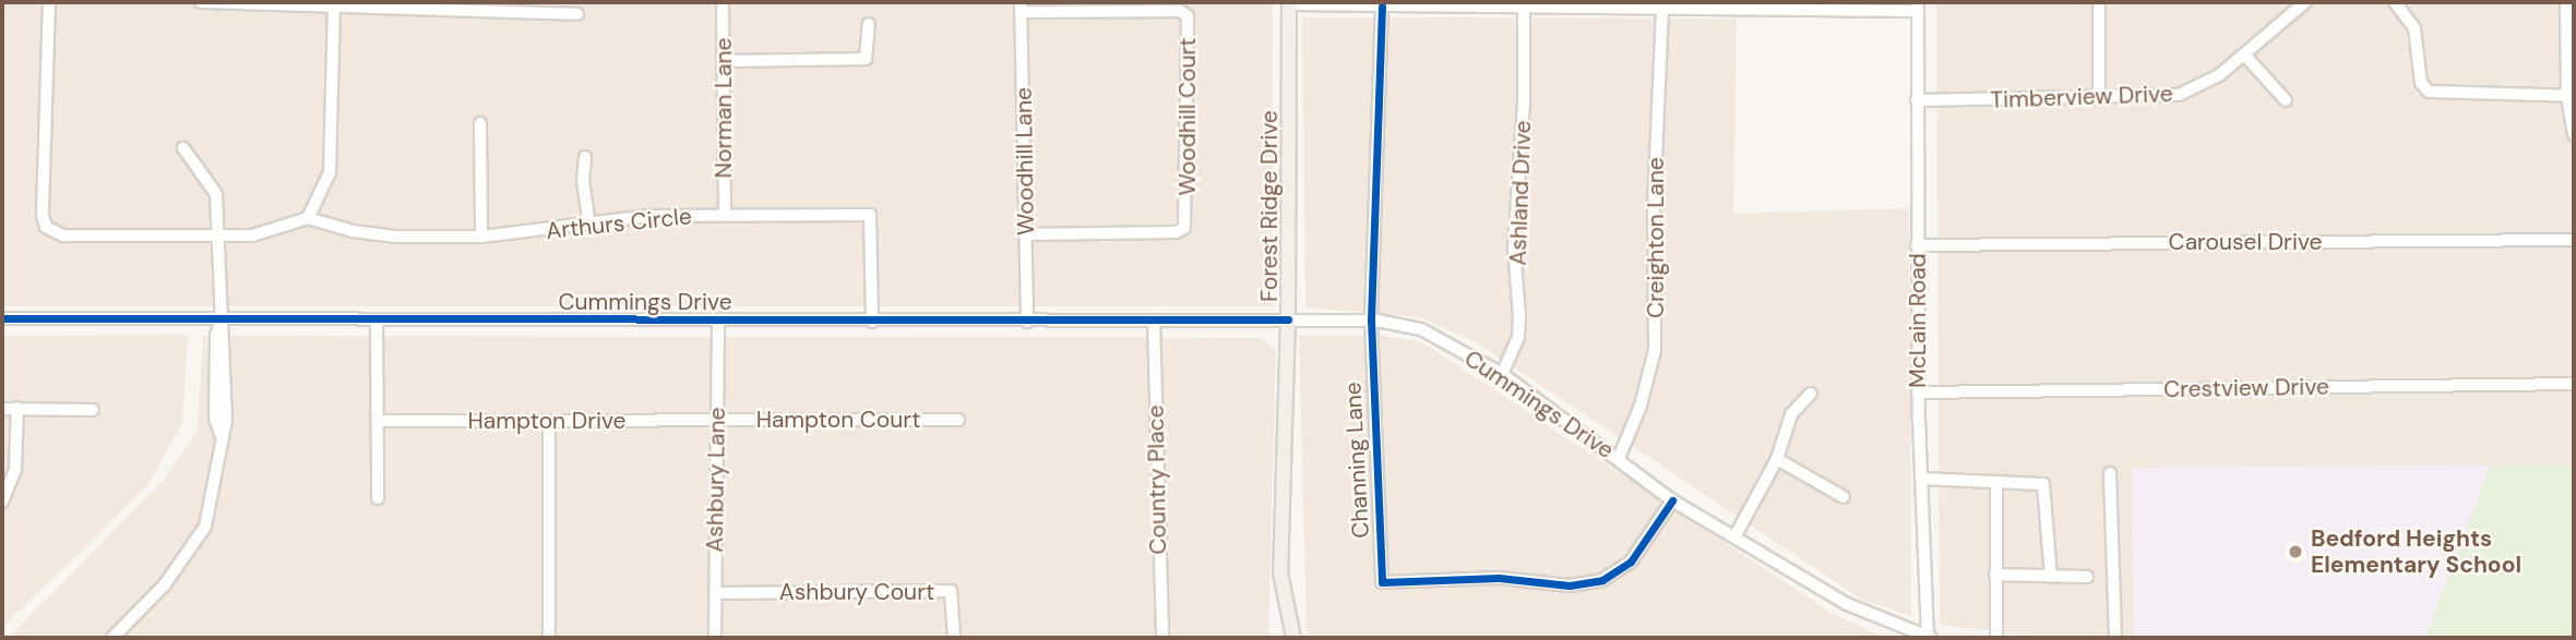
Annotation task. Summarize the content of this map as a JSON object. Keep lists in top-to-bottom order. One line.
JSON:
{"streets":{"main road":["Forest Ridge Drive"],"street":["Timberview Drive","Norman Lane","Woodhill Court","Woodhill Lane","Ashland Drive","Arthurs Circle","Creighton Lane","Carousel Drive","Cummings Drive","McLain Road","Crestview Drive","Hampton Court","Hampton Drive","Channing Lane","Ashbury Lane","Country Place","Ashbury Court"]},"crossings":[["Timberview Drive","McLain Road"],["Norman Lane","Arthurs Circle"],["Woodhill Court","Woodhill Lane"],["Woodhill Lane","Cummings Drive"],["Ashland Drive","Cummings Drive"],["Forest Ridge Drive","Cummings Drive"],["Arthurs Circle","Cummings Drive"],["Creighton Lane","Cummings Drive"],["Carousel Drive","McLain Road"],["Cummings Drive","McLain Road"],["Cummings Drive","Channing Lane"],["Cummings Drive","Ashbury Lane"],["Cummings Drive","Country Place"],["McLain Road","Crestview Drive"],["Hampton Court","Hampton Drive"],["Hampton Court","Ashbury Lane"],["Hampton Drive","Ashbury Lane"],["Ashbury Lane","Ashbury Court"]],"places":["Bedford Heights Elementary School"]}
